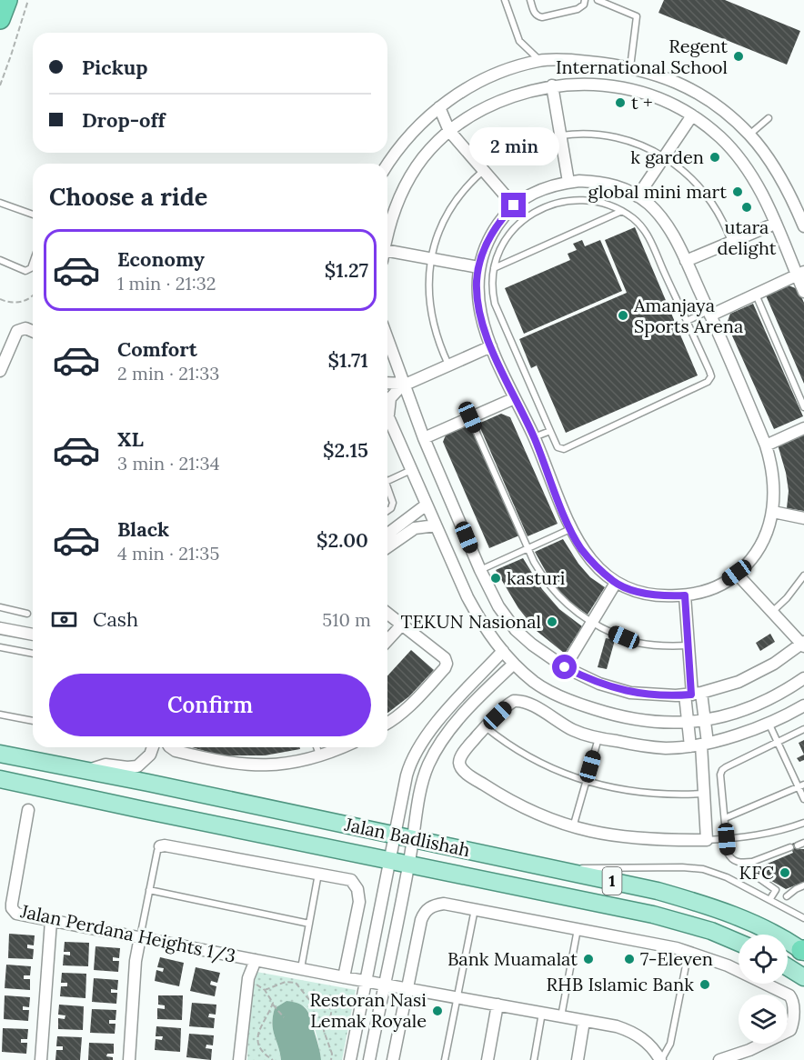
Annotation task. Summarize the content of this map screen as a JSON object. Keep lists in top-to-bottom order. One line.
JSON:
{"streets":{"main road":["Jalan Badlishah","1"],"street":["Jalan Perdana Heights 1/3"]},"places":["Regent International School","t +","k garden","global mini mart","utara delight","Amanjaya Sports Arena","kasturi","TEKUN Nasional","KFC","Bank Muamalat","7-Eleven","RHB Islamic Bank","Restoran Nasi Lemak Royale"],"page":{"banner":["Pickup","Drop-off"],"bubble":"2 min","heading":"Choose a ride","list":[{"name":"Economy","note":"1 min · 21:32","value":"$1.27"},{"name":"Comfort","note":"2 min · 21:33","value":"$1.71"},{"name":"XL","note":"3 min · 21:34","value":"$2.15"},{"name":"Black","note":"4 min · 21:35","value":"$2.00"}],"pay":["Cash","510 m"],"buttons":"Confirm"}}
